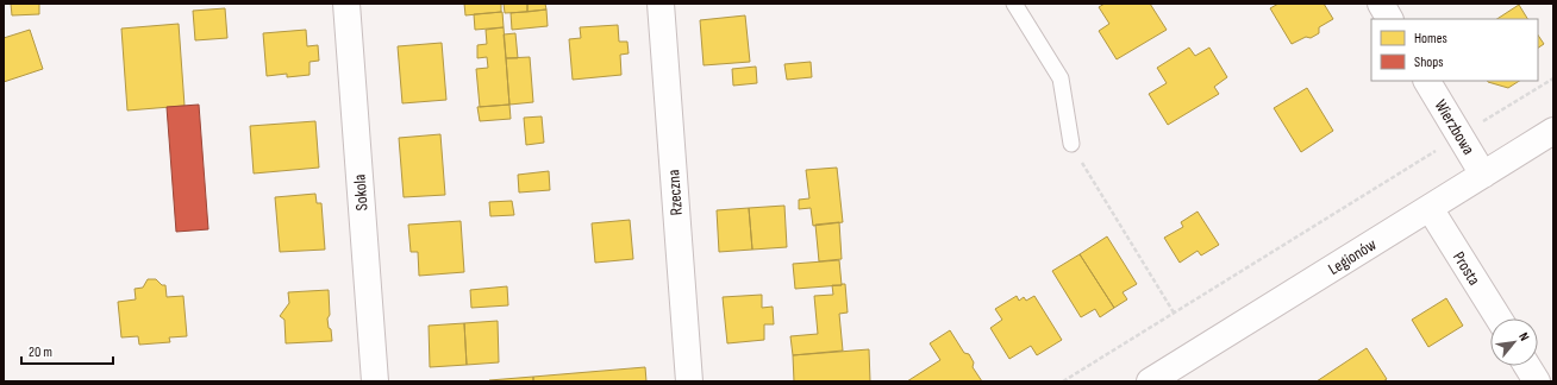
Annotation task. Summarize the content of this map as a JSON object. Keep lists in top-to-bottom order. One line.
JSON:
{"streets":{"street":["Wierzbowa","Sokola","Rzeczna","Legionów","Prosta"]},"crossings":[["Wierzbowa","Legionów"],["Legionów","Prosta"]],"legend":["Homes","Shops"],"scale_bar":"20 m","north":"top right"}
